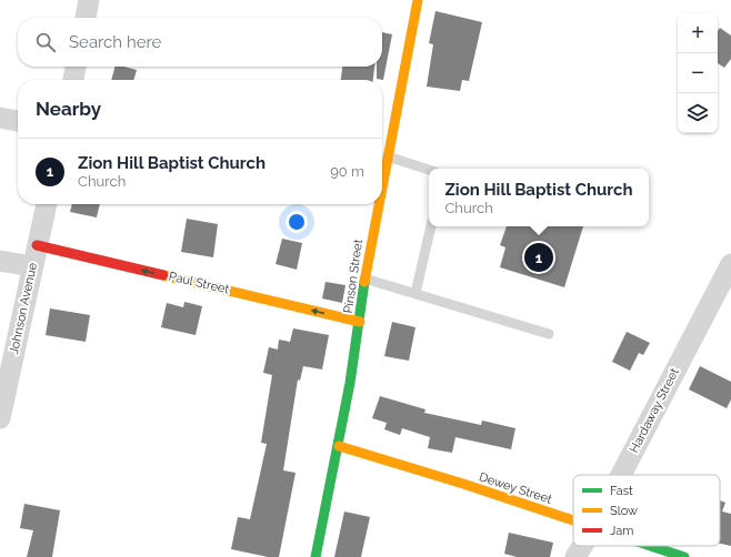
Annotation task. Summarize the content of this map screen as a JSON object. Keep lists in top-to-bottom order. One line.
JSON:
{"streets":{"street":["Pinson Street","Paul Street","Johnson Avenue","Hardaway Street","Dewey Street"]},"crossings":[["Pinson Street","Paul Street"],["Pinson Street","Dewey Street"],["Paul Street","Johnson Avenue"]],"one_way":["Paul Street"],"legend":["Fast","Slow","Jam"],"page":{"map_buttons":["+","−"],"search":"Search here","heading":"Nearby","list":[{"mark":"1","name":"Zion Hill Baptist Church","note":"Church","value":"90 m"}],"popup":["Zion Hill Baptist Church","Church"],"pins":"1"}}
